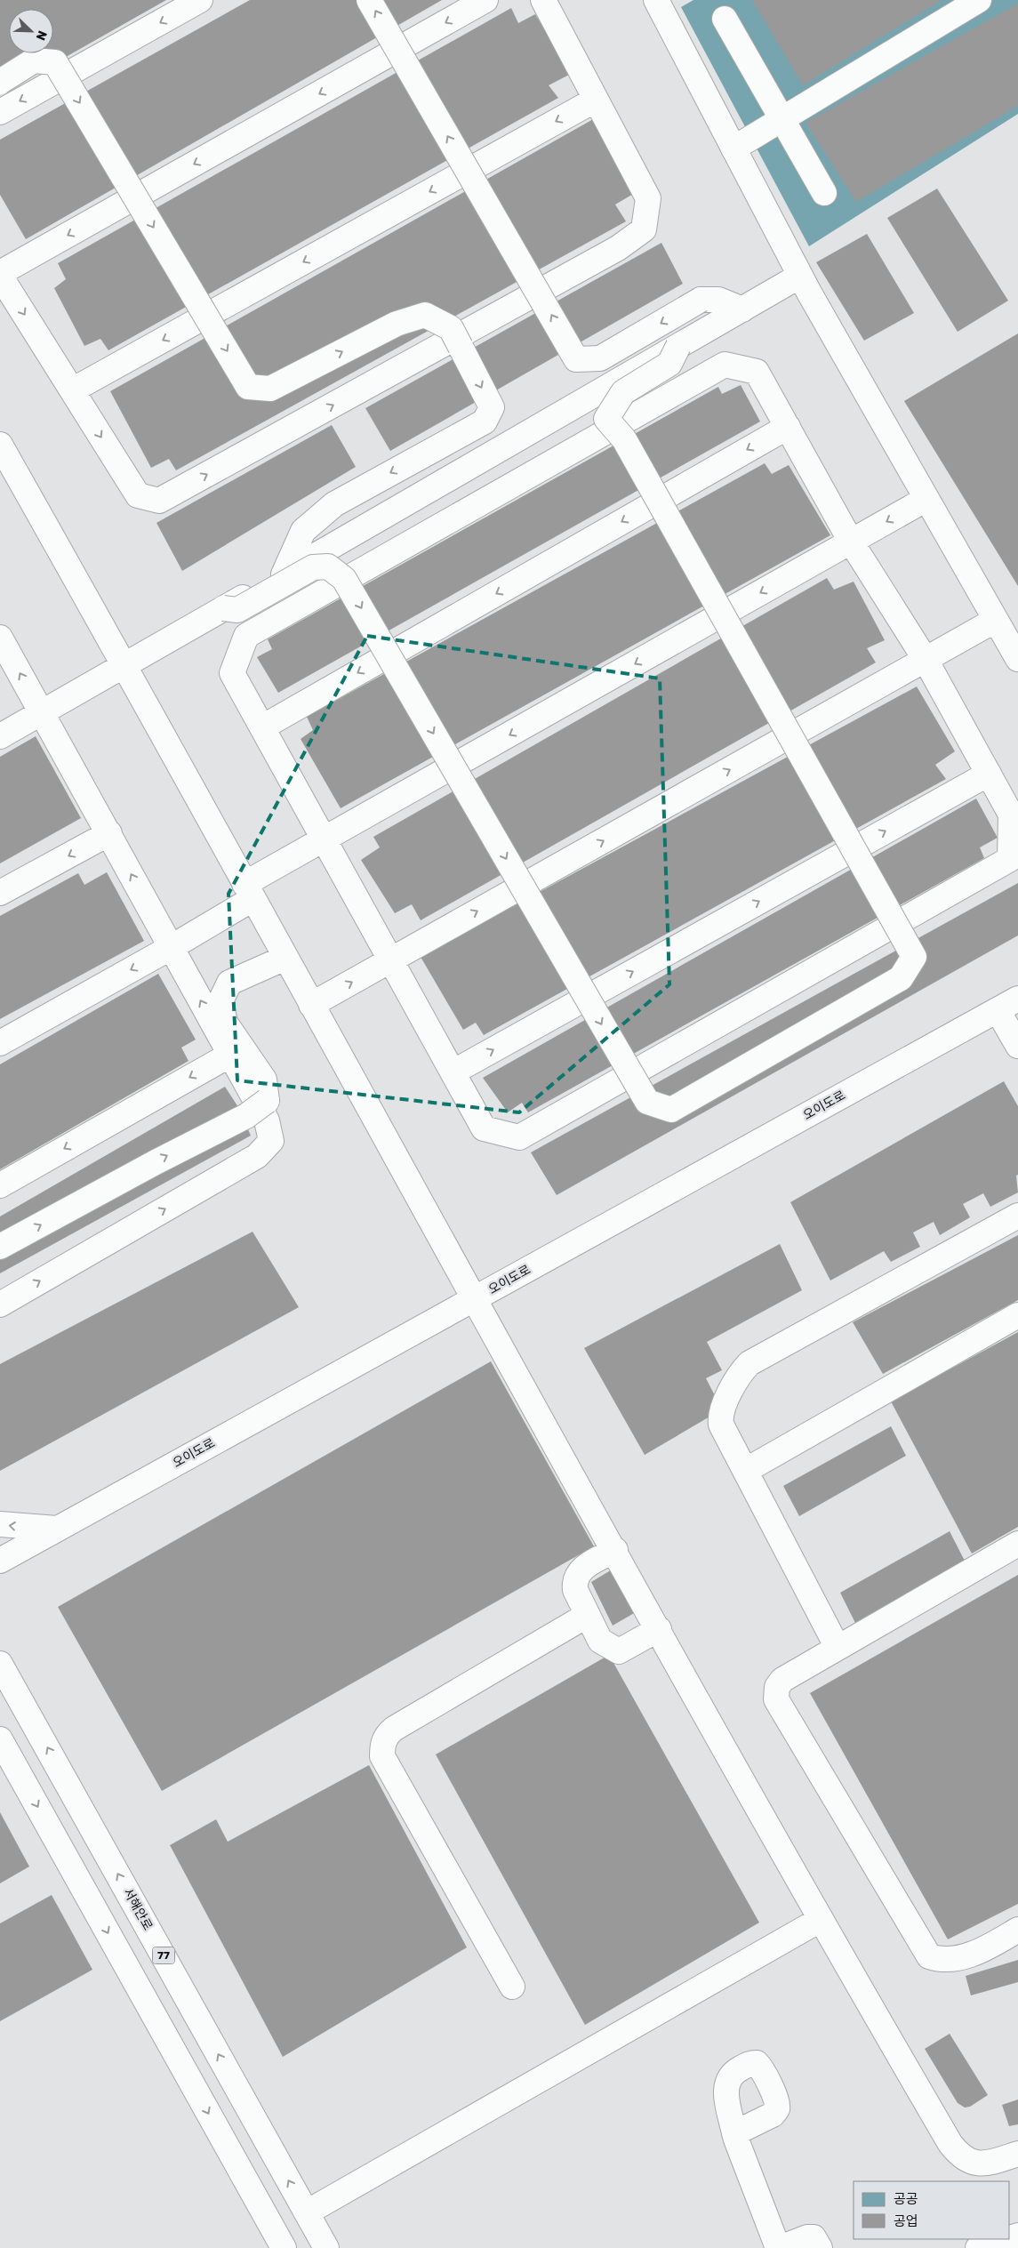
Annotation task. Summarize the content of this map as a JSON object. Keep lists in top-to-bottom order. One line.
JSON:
{"streets":{"street":["오이도로","서해안로","77"]},"legend":["공공","공업"],"north":"bottom right"}
